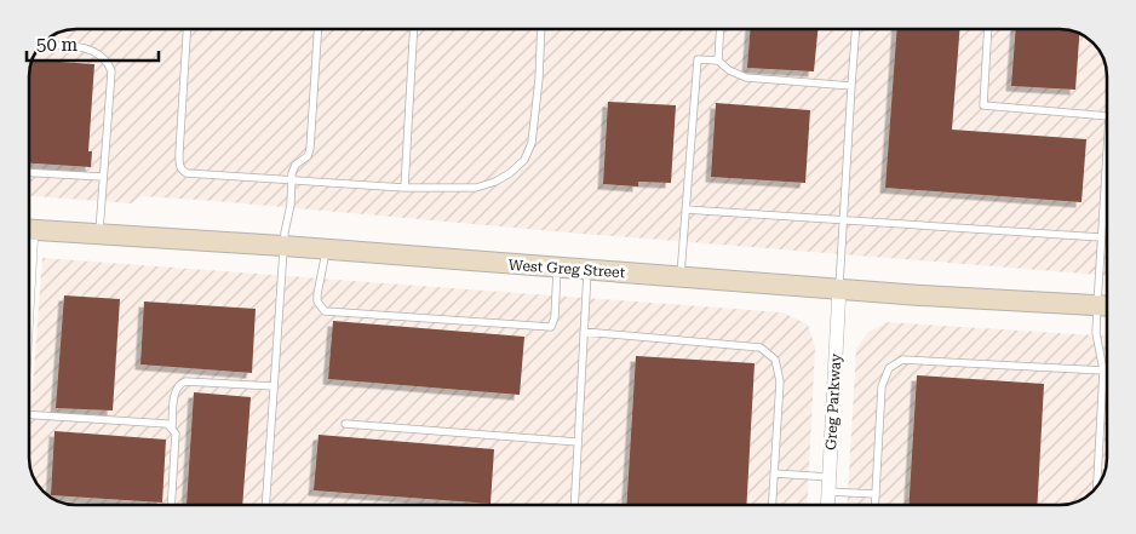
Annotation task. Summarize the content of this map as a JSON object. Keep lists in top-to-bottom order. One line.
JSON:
{"streets":{"main road":["West Greg Street"],"street":["Greg Parkway"]},"crossings":[["West Greg Street","Greg Parkway"]],"scale_bar":"50 m"}
